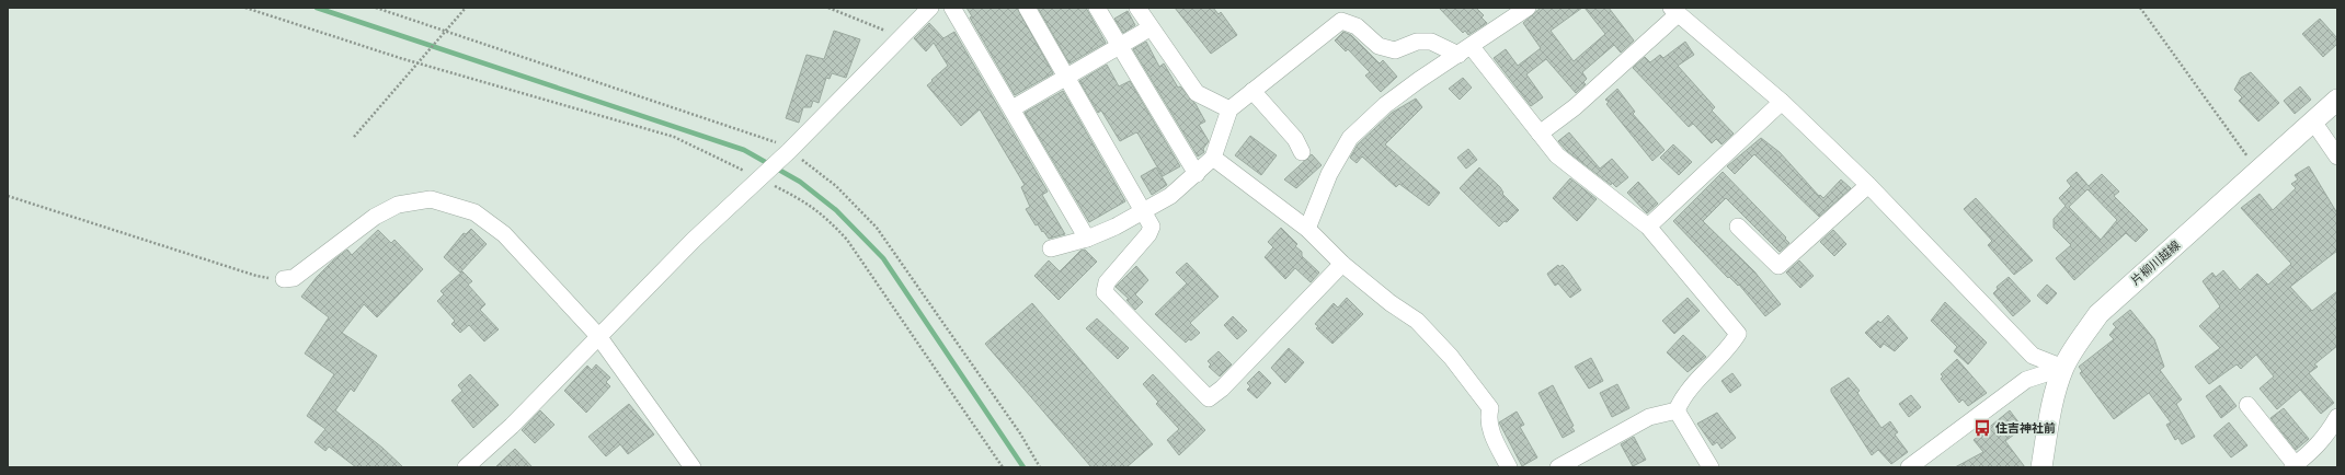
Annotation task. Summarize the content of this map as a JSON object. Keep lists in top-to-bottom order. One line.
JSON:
{"streets":{"main road":["片柳川越線"]},"places":{"bus stop":["住吉神社前"]}}
